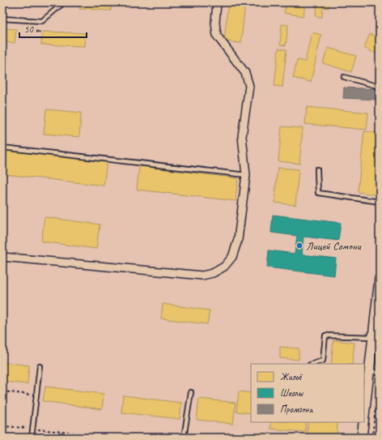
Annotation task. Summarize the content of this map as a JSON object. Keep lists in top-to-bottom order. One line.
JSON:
{"places":["Лицей Сомони"],"legend":["Жильё","Школы","Промзона"],"scale_bar":"50 m"}
